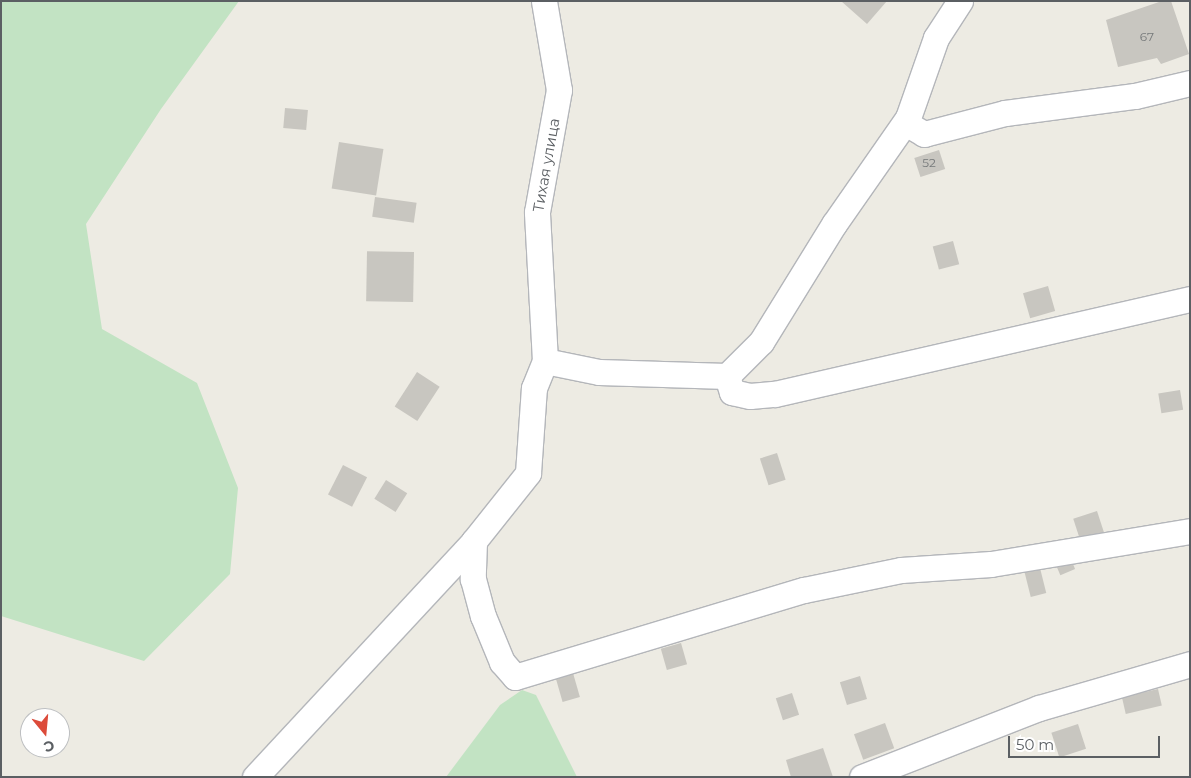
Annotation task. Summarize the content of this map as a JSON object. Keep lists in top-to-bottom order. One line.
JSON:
{"streets":{"street":["Тихая улица"]},"house_numbers":["67","52"],"scale_bar":"50 m","north":"bottom"}
